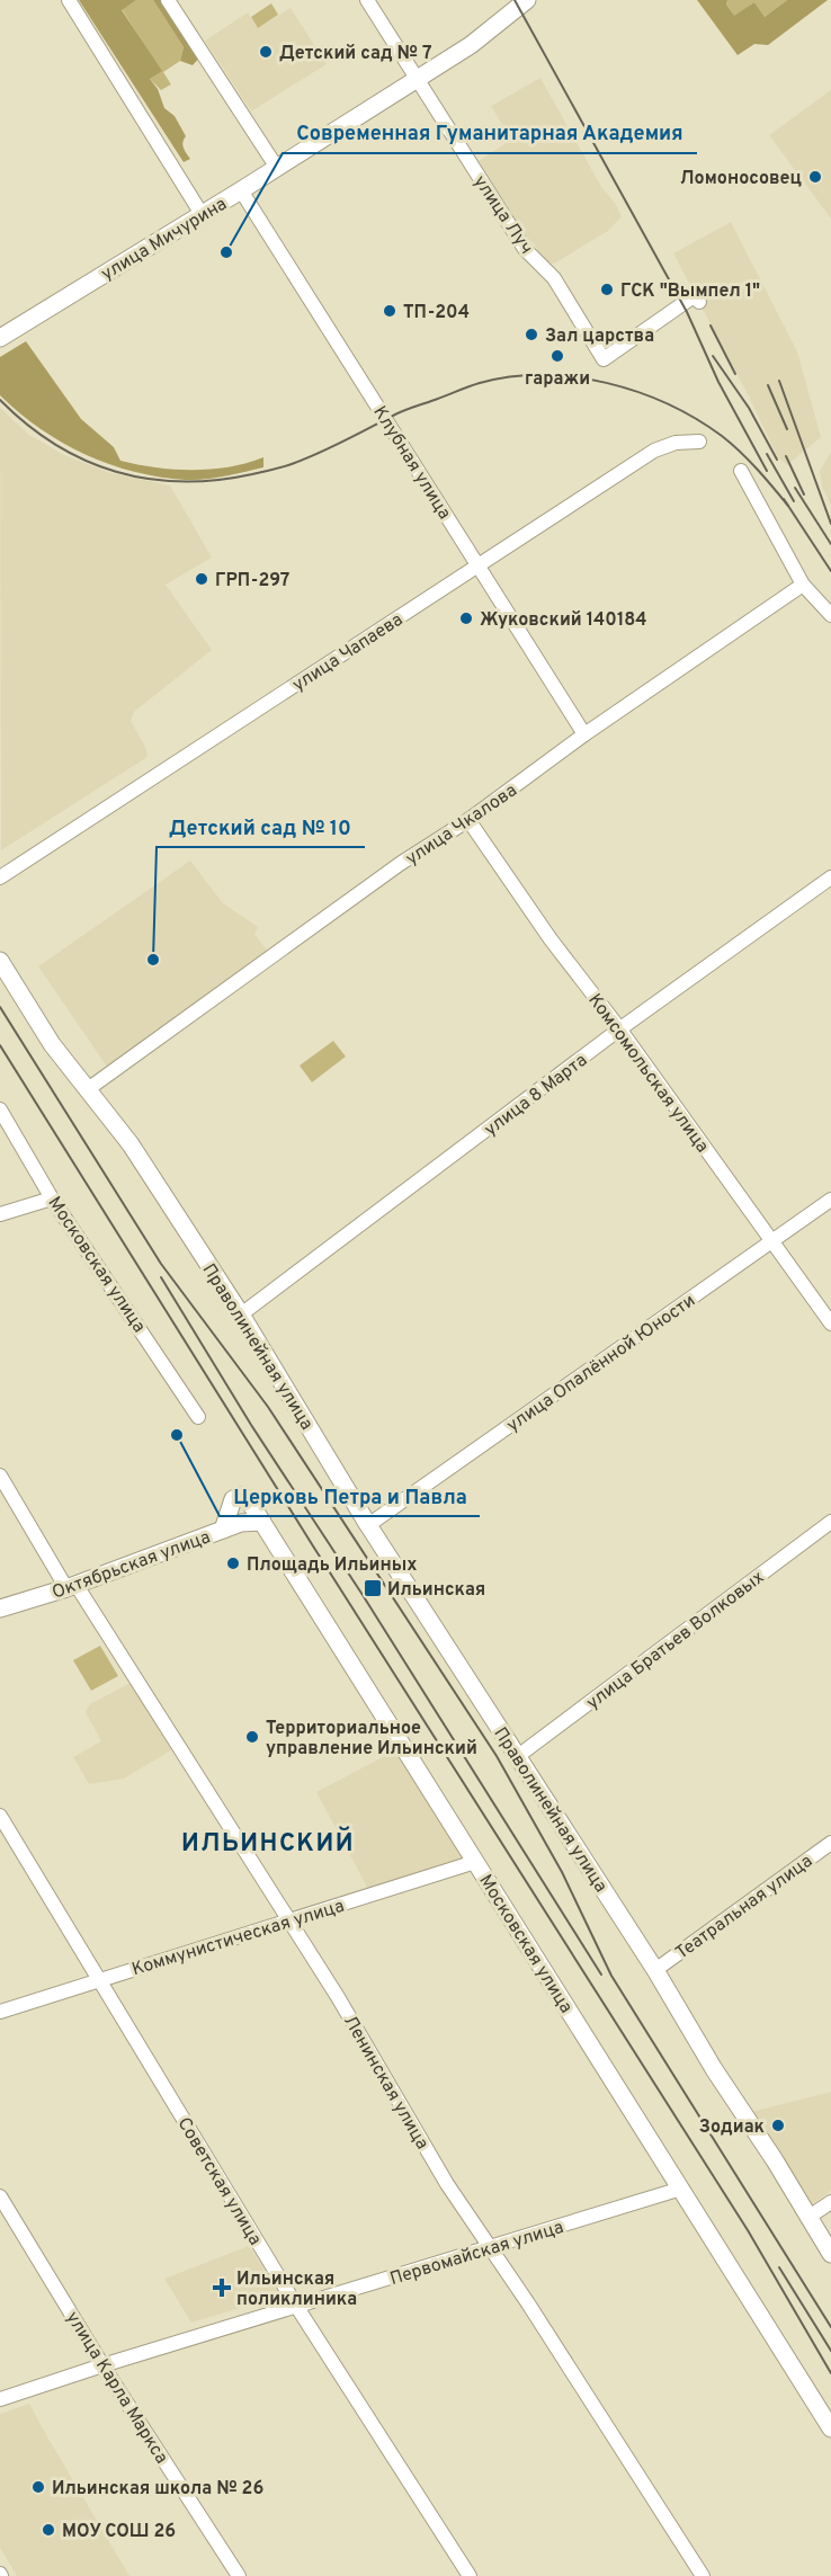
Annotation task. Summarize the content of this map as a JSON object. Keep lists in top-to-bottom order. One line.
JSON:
{"streets":{"main road":["улица Мичурина","Московская улица","Праволинейная улица","Октябрьская улица"],"street":["улица Луч","Клубная улица","улица Чапаева","улица Чкалова","Комсомольская улица","улица 8 Марта","улица Опалённой Юности","улица Братьев Волковых","Театральная улица","Коммунистическая улица","Ленинская улица","Советская улица","Первомайская улица","улица Карла Маркса"]},"crossings":[["улица Луч","улица Мичурина"],["улица Мичурина","Клубная улица"],["Клубная улица","улица Чапаева"],["Клубная улица","улица Чкалова"],["улица Чкалова","Комсомольская улица"],["улица Чкалова","Праволинейная улица"],["Комсомольская улица","улица 8 Марта"],["Комсомольская улица","улица Опалённой Юности"],["улица 8 Марта","Праволинейная улица"],["Московская улица","Октябрьская улица"],["Московская улица","Коммунистическая улица"],["Московская улица","Первомайская улица"],["Праволинейная улица","улица Опалённой Юности"],["Праволинейная улица","улица Братьев Волковых"],["Праволинейная улица","Театральная улица"],["Октябрьская улица","Ленинская улица"],["Коммунистическая улица","Ленинская улица"],["Коммунистическая улица","Советская улица"],["Ленинская улица","Первомайская улица"],["Советская улица","Первомайская улица"],["Первомайская улица","улица Карла Маркса"]],"districts":["ИЛЬИНСКИЙ"],"places":{"other":["Детский сад № 7","Ломоносовец","Современная Гуманитарная Академия","ГСК \"Вымпел 1\"","ТП-204","Зал царства","гаражи","ГРП-297","Жуковский 140184","Детский сад № 10","Церковь Петра и Павла","Площадь Ильиных","Территориальное управление Ильинский","Зодиак","Ильинская школа № 26","МОУ СОШ 26"],"transit":["Ильинская"],"health":["Ильинская поликлиника"]}}
